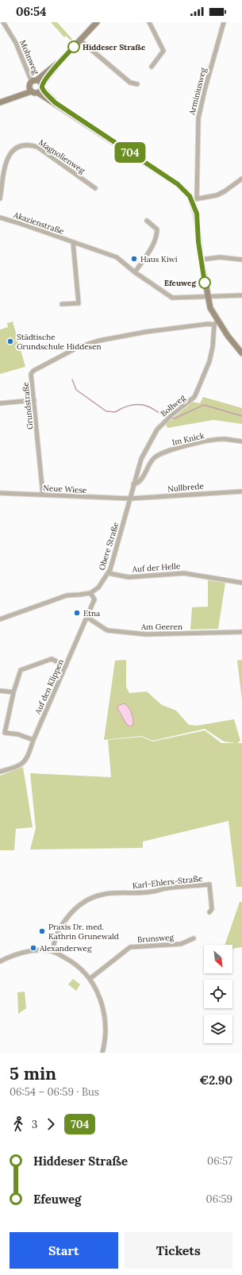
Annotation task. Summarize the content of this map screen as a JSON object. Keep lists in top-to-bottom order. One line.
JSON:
{"streets":{"street":["Mohnweg","Arminiusweg","Magnolienweg","Akazienstraße","Grundstraße","Bollweg","Im Knick","Nullbrede","Neue Wiese","Obere Straße","Auf der Helle","Am Geeren","Auf den Klippen","Karl-Ehlers-Straße","Brunsweg"]},"crossings":[["Grundstraße","Bollweg"],["Grundstraße","Neue Wiese"],["Bollweg","Im Knick"],["Bollweg","Nullbrede"],["Bollweg","Neue Wiese"],["Bollweg","Obere Straße"],["Nullbrede","Neue Wiese"],["Nullbrede","Obere Straße"],["Neue Wiese","Obere Straße"],["Obere Straße","Auf der Helle"],["Obere Straße","Auf den Klippen"],["Am Geeren","Auf den Klippen"]],"places":["Hiddeser Straße","Haus Kiwi","Efeuweg","Städtische Grundschule Hiddesen","Etna","Praxis Dr. med. Kathrin Grunewald","Alexanderweg"],"lines":["bus line 704"],"north":"bottom right","page":{"status":"06:54","on_map":"704","heading":["5 min","06:54 – 06:59 · Bus","€2.90"],"legs":["3","704"],"list":[{"name":"Hiddeser Straße","value":"06:57"},{"name":"Efeuweg","value":"06:59"}],"buttons":["Start","Tickets"]}}
